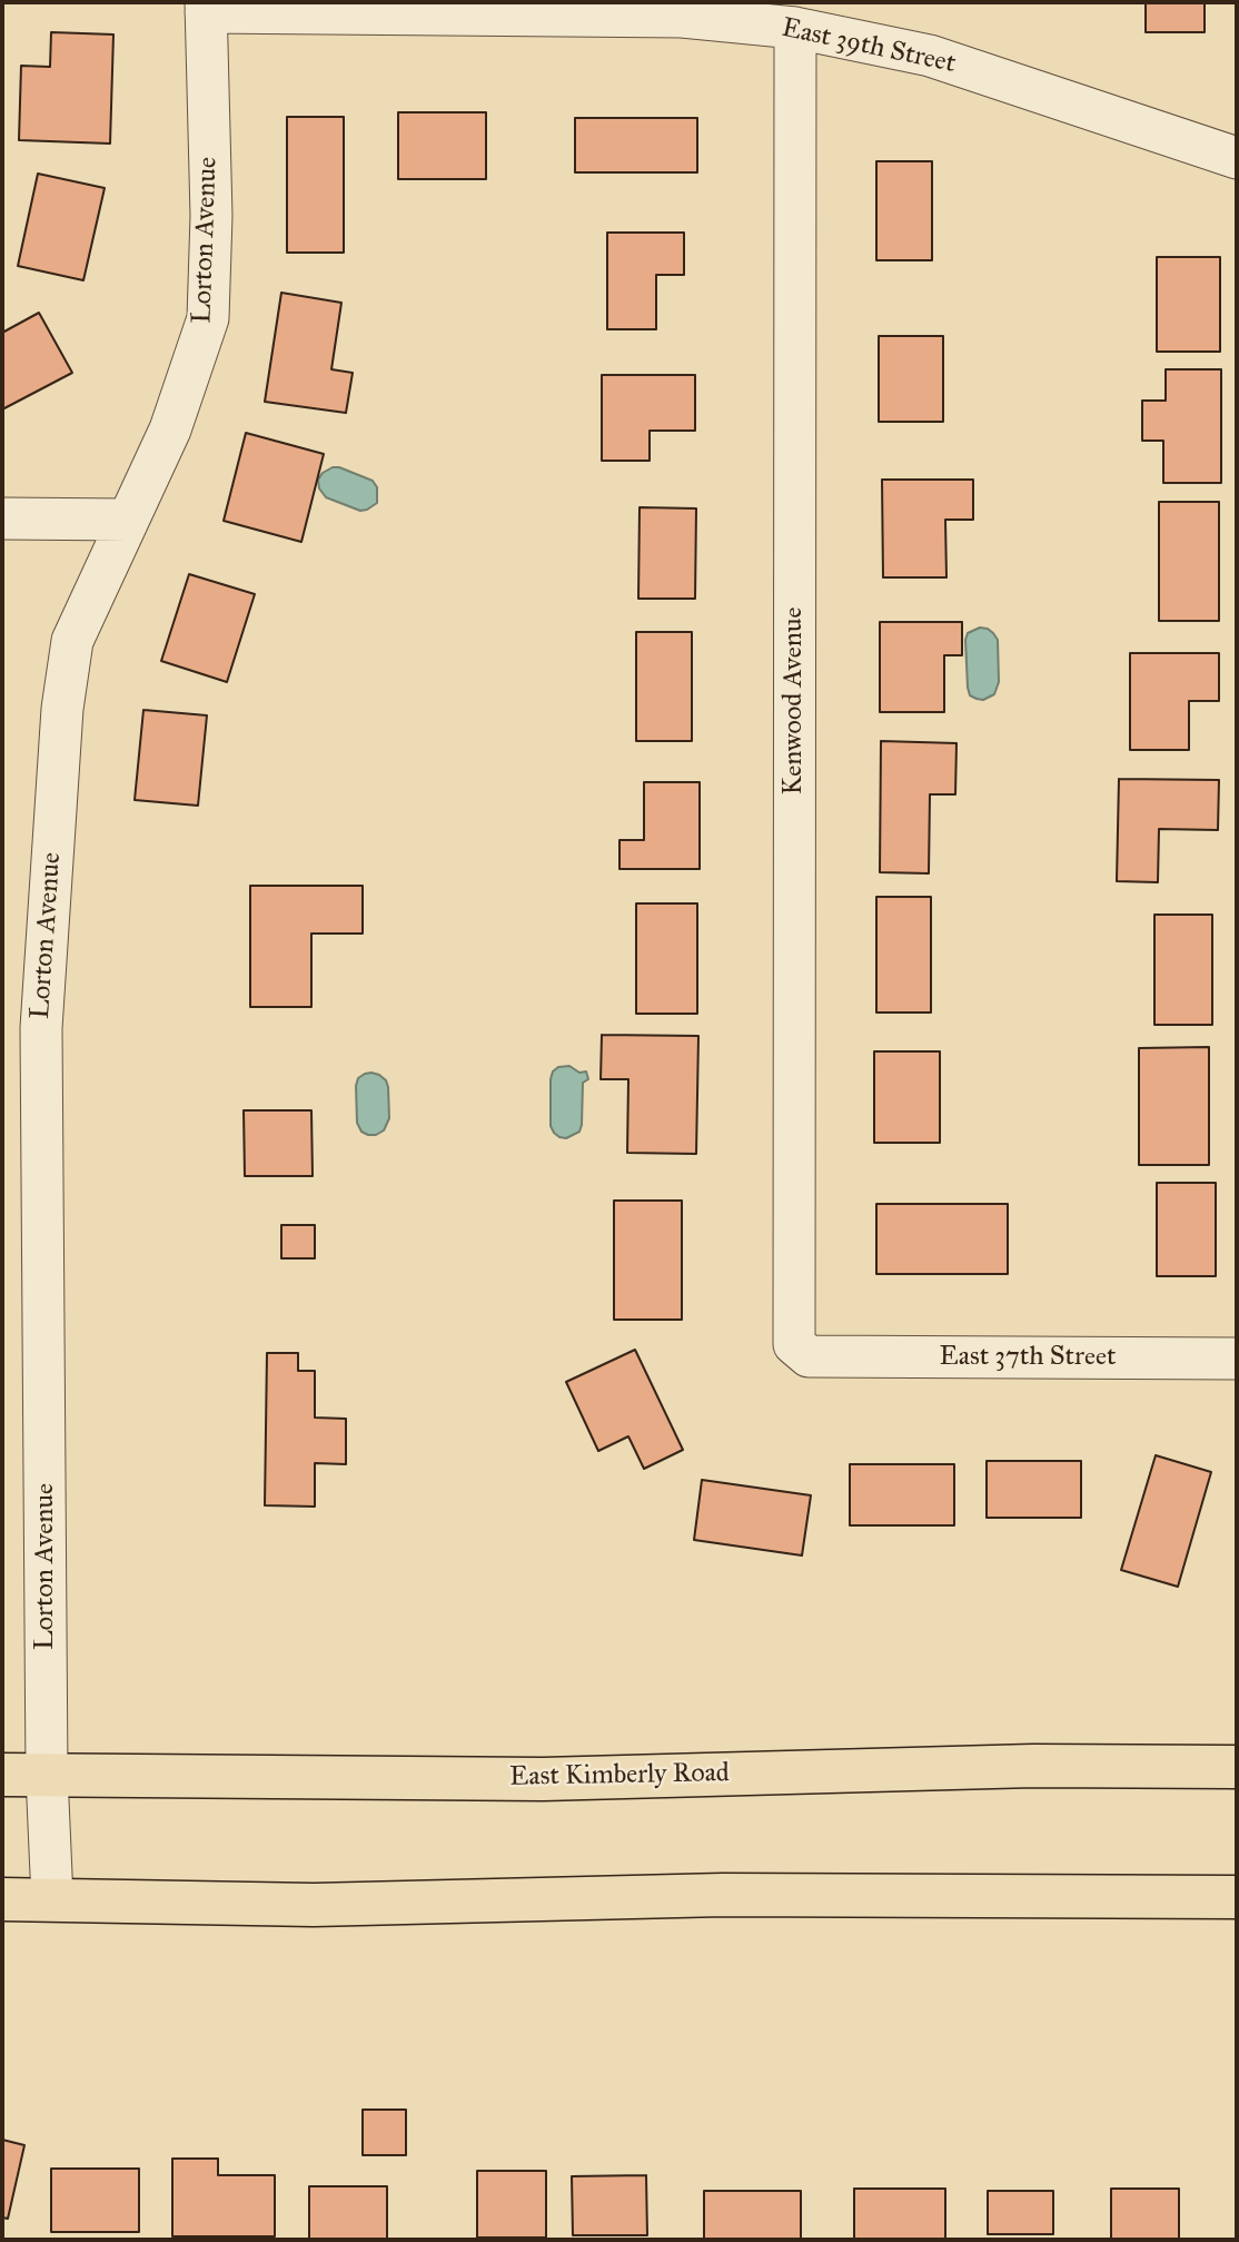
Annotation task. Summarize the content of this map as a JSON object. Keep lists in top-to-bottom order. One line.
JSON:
{"streets":{"main road":["East Kimberly Road"],"street":["East 39th Street","Lorton Avenue","Kenwood Avenue","East 37th Street"]},"crossings":[["East 39th Street","Lorton Avenue"],["East 39th Street","Kenwood Avenue"],["Lorton Avenue","East Kimberly Road"],["Kenwood Avenue","East 37th Street"]]}
